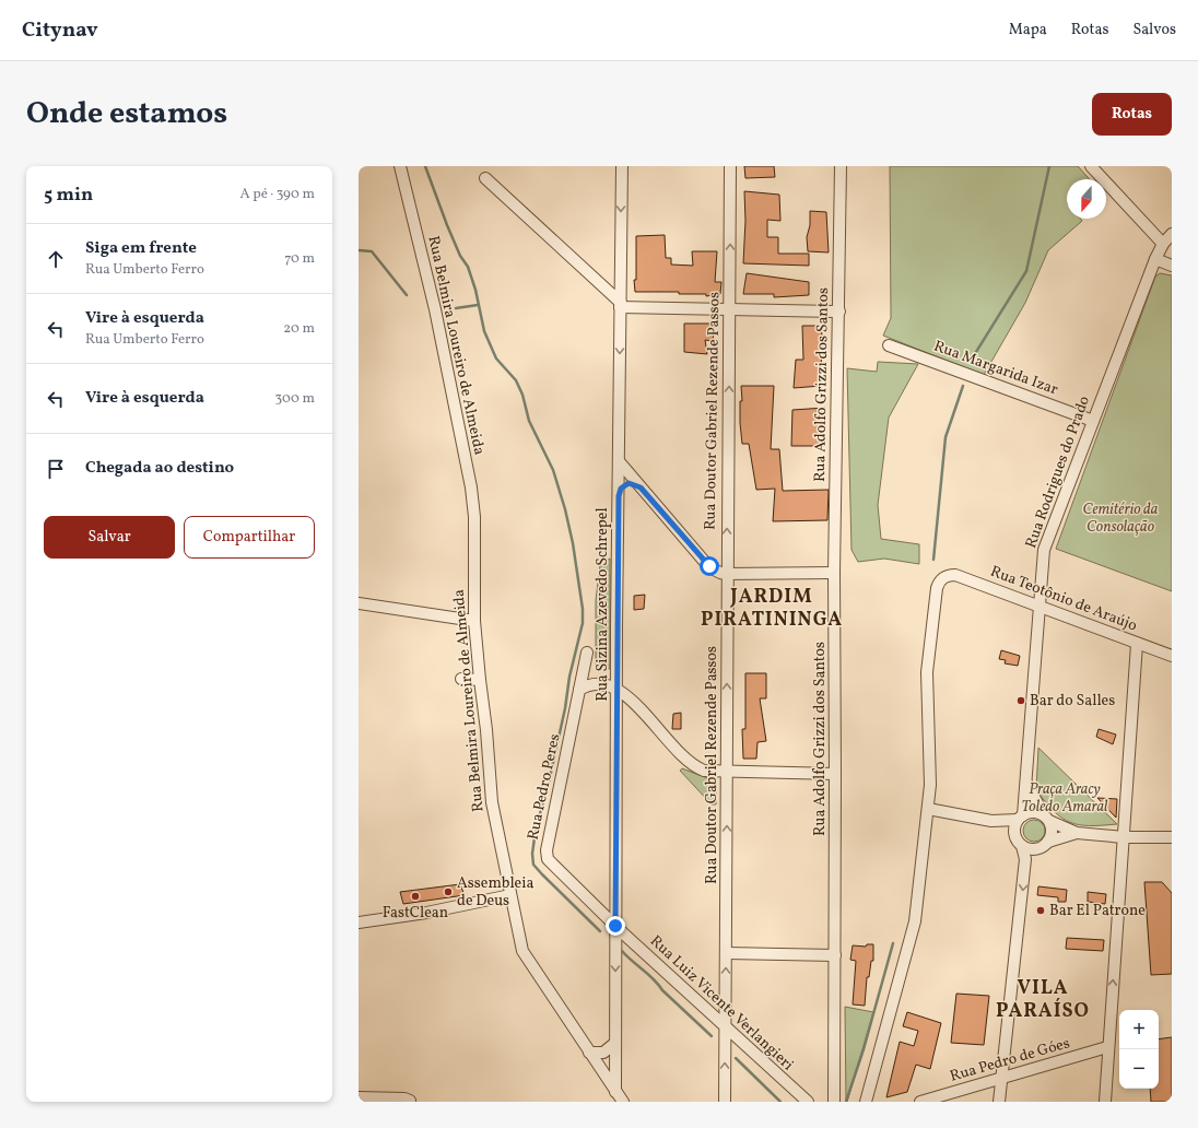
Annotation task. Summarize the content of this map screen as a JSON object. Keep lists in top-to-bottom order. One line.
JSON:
{"streets":{"street":["Rua Belmira Loureiro de Almeida","Rua Margarida Izar","Rua Adolfo Grizzi dos Santos","Rua Doutor Gabriel Rezende Passos","Rua Rodrigues do Prado","Rua Teotônio de Araújo","Rua Sizina Azevedo Schrepel","Rua Pedro Peres","Rua Luiz Vicente Verlangieri","Rua Pedro de Góes"]},"crossings":[["Rua Belmira Loureiro de Almeida","Rua Sizina Azevedo Schrepel"],["Rua Margarida Izar","Rua Rodrigues do Prado"],["Rua Doutor Gabriel Rezende Passos","Rua Luiz Vicente Verlangieri"],["Rua Rodrigues do Prado","Rua Teotônio de Araújo"],["Rua Sizina Azevedo Schrepel","Rua Pedro Peres"],["Rua Sizina Azevedo Schrepel","Rua Luiz Vicente Verlangieri"],["Rua Pedro Peres","Rua Luiz Vicente Verlangieri"]],"one_way":["Rua Doutor Gabriel Rezende Passos","Rua Sizina Azevedo Schrepel"],"districts":["JARDIM PIRATININGA","VILA PARAÍSO"],"parks":["Cemitério da Consolação","Praça Aracy Toledo Amaral"],"places":["Bar do Salles","Assembleia de Deus","FastClean","Bar El Patrone"],"north":"bottom","page":{"header":"Citynav","nav":["Mapa","Rotas","Salvos"],"title":"Onde estamos","buttons":["Rotas",["Salvar","Compartilhar"]],"heading":["5 min","A pé · 390 m"],"list":[["Siga em frente","Rua Umberto Ferro","70 m"],["Vire à esquerda","Rua Umberto Ferro","20 m"],["Vire à esquerda","300 m"],"Chegada ao destino"],"map_buttons":["+","−"]}}
